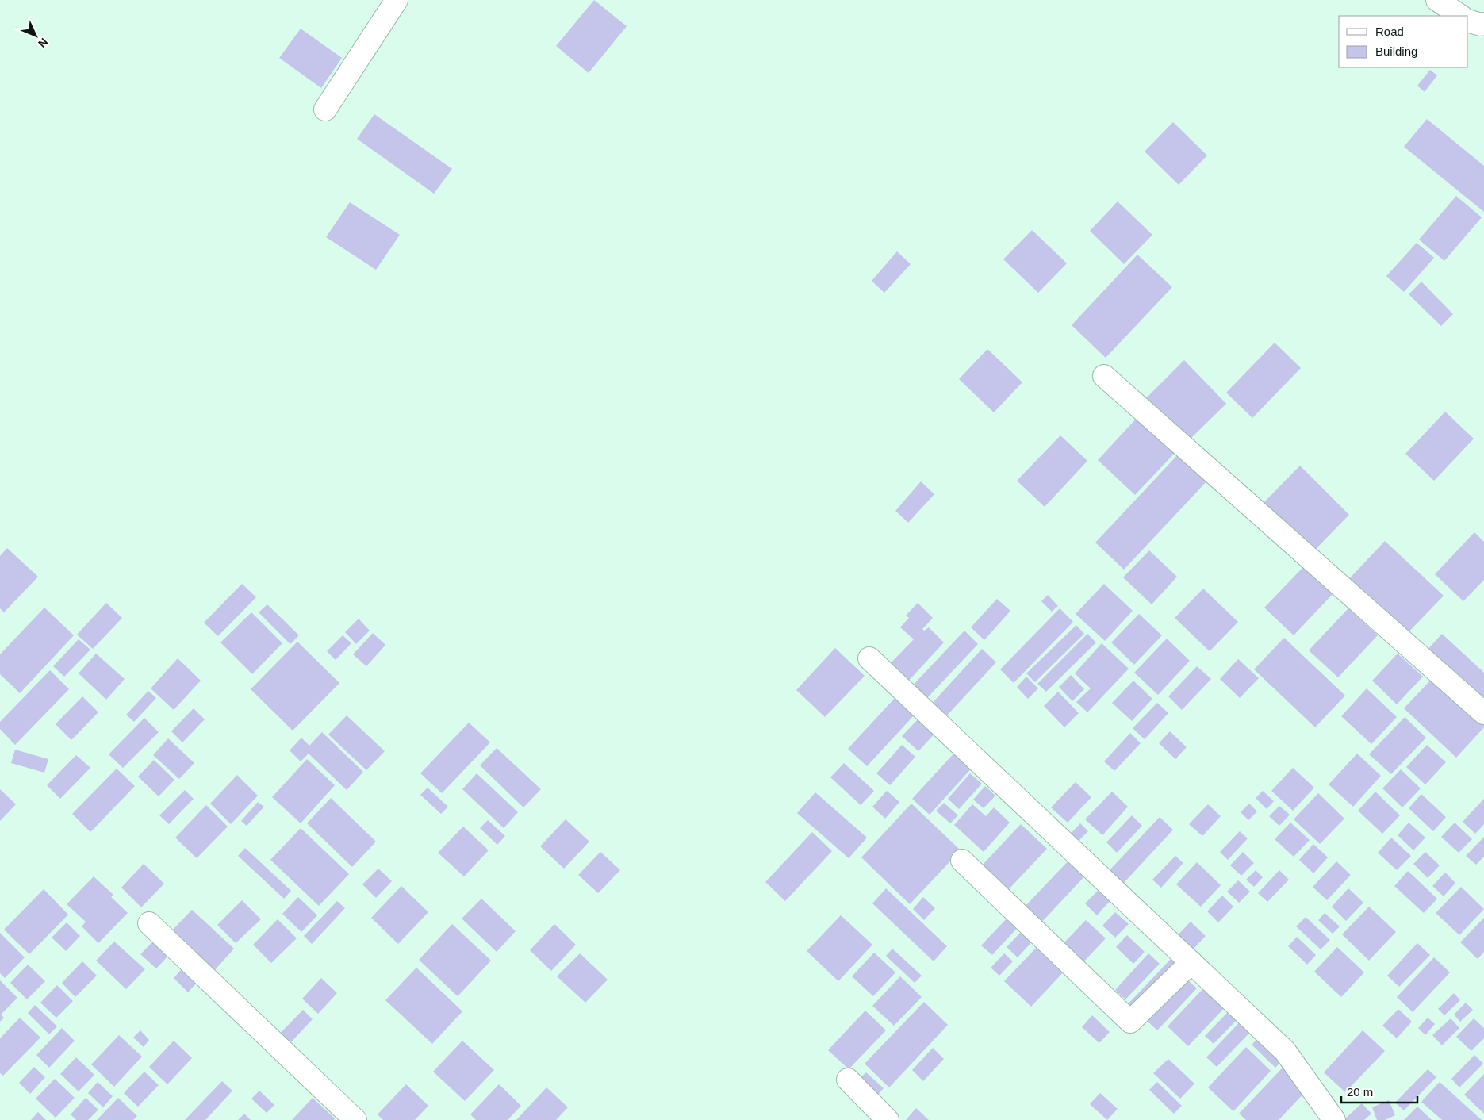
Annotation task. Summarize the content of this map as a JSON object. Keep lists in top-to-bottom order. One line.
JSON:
{"legend":["Road","Building"],"scale_bar":"20 m","north":"bottom right"}
